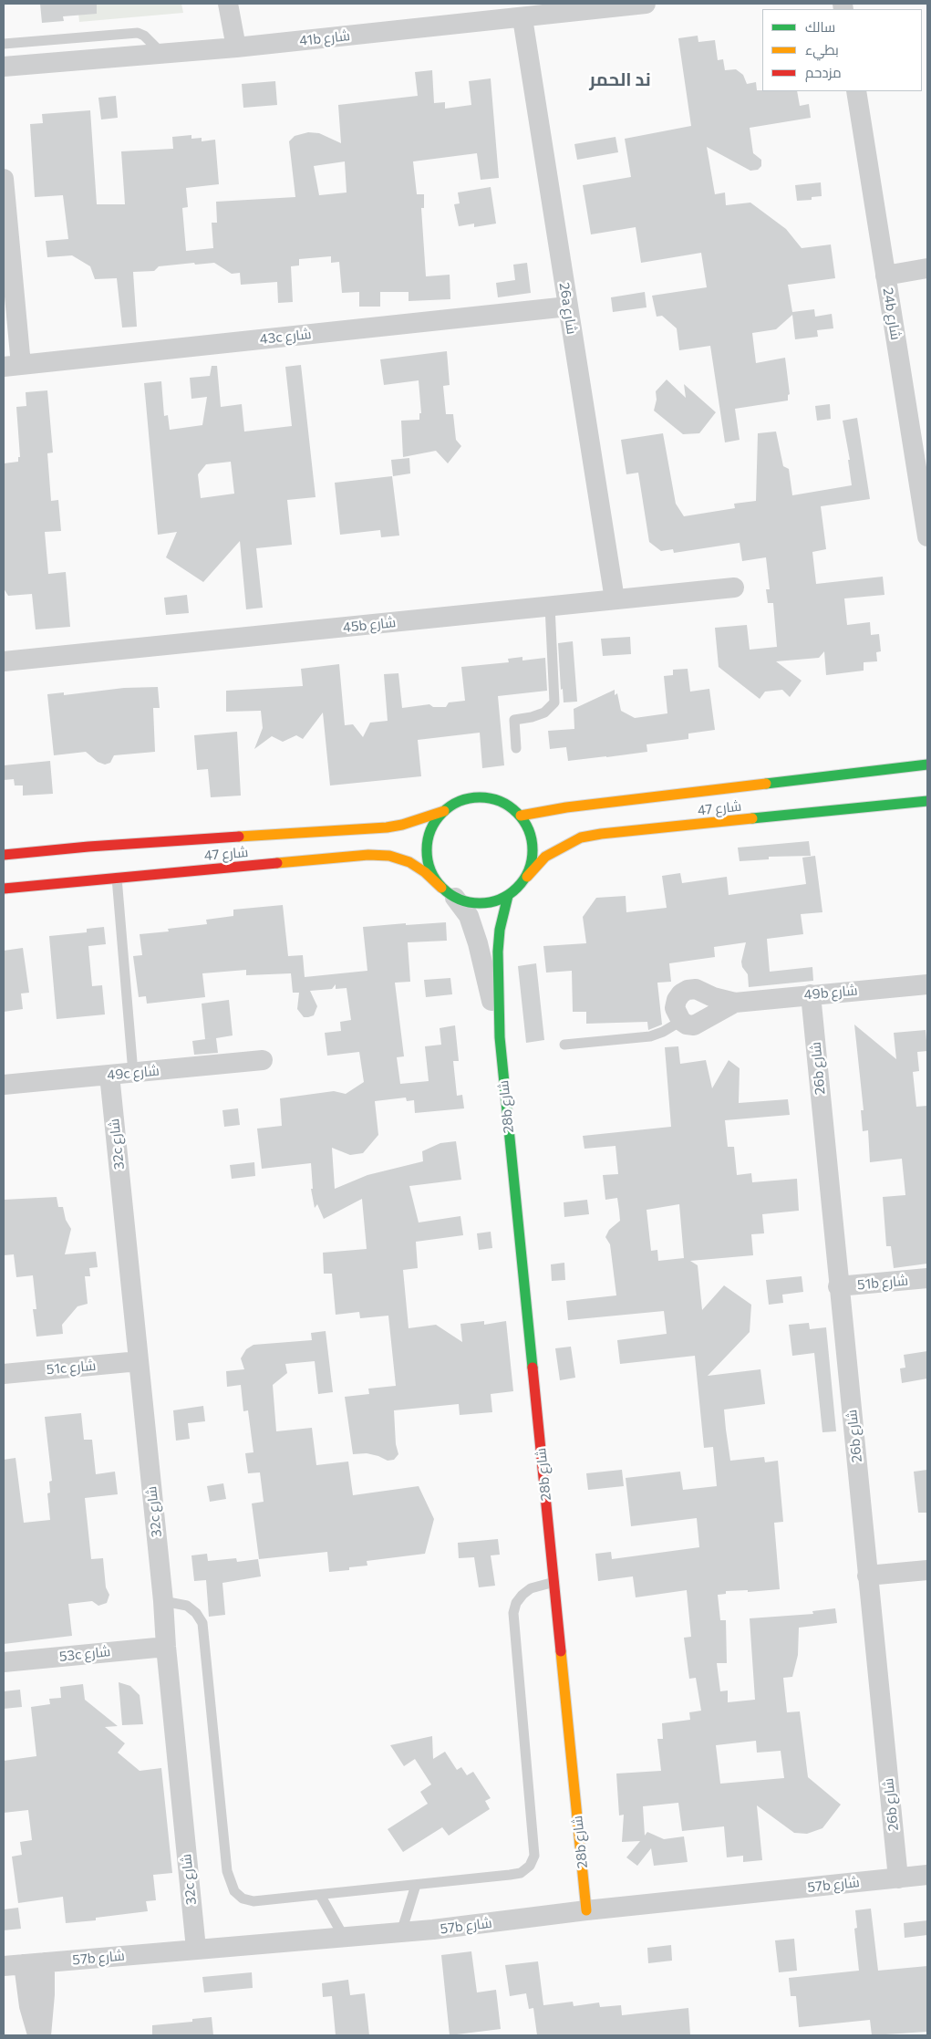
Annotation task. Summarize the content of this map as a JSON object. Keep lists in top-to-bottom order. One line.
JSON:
{"streets":{"street":["41b شارع","26a شارع","24b شارع","43c شارع","45b شارع","شارع 47","49b شارع","26b شارع","49c شارع","28b شارع","32c شارع","51b شارع","51c شارع","53c شارع","57b شارع"]},"crossings":[["41b شارع","26a شارع"],["26a شارع","43c شارع"],["26a شارع","45b شارع"],["شارع 47","28b شارع"],["49b شارع","26b شارع"],["26b شارع","51b شارع"],["26b شارع","57b شارع"],["49c شارع","32c شارع"],["28b شارع","57b شارع"],["32c شارع","51c شارع"],["32c شارع","53c شارع"],["32c شارع","57b شارع"]],"districts":["ند الحمر"],"legend":["سالك","بطيء","مزدحم"]}
